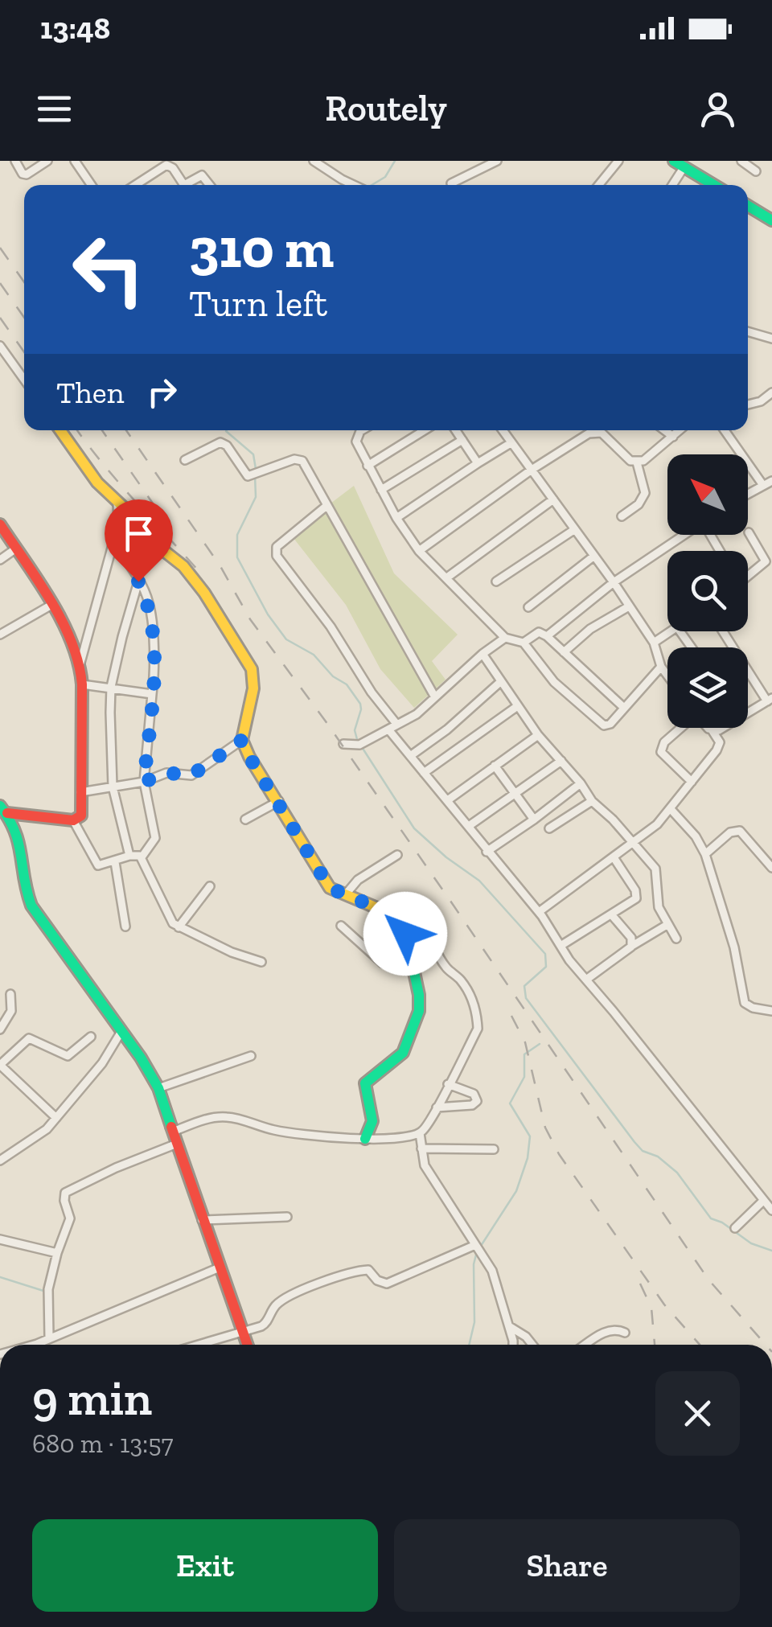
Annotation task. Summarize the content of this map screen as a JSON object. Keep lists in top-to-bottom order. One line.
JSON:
{"north":"top left","page":{"status":"13:48","header":"Routely","turn":["310 m","Turn left"],"then":"Then","heading":["9 min","680 m · 13:57"],"buttons":["Exit","Share"]}}
